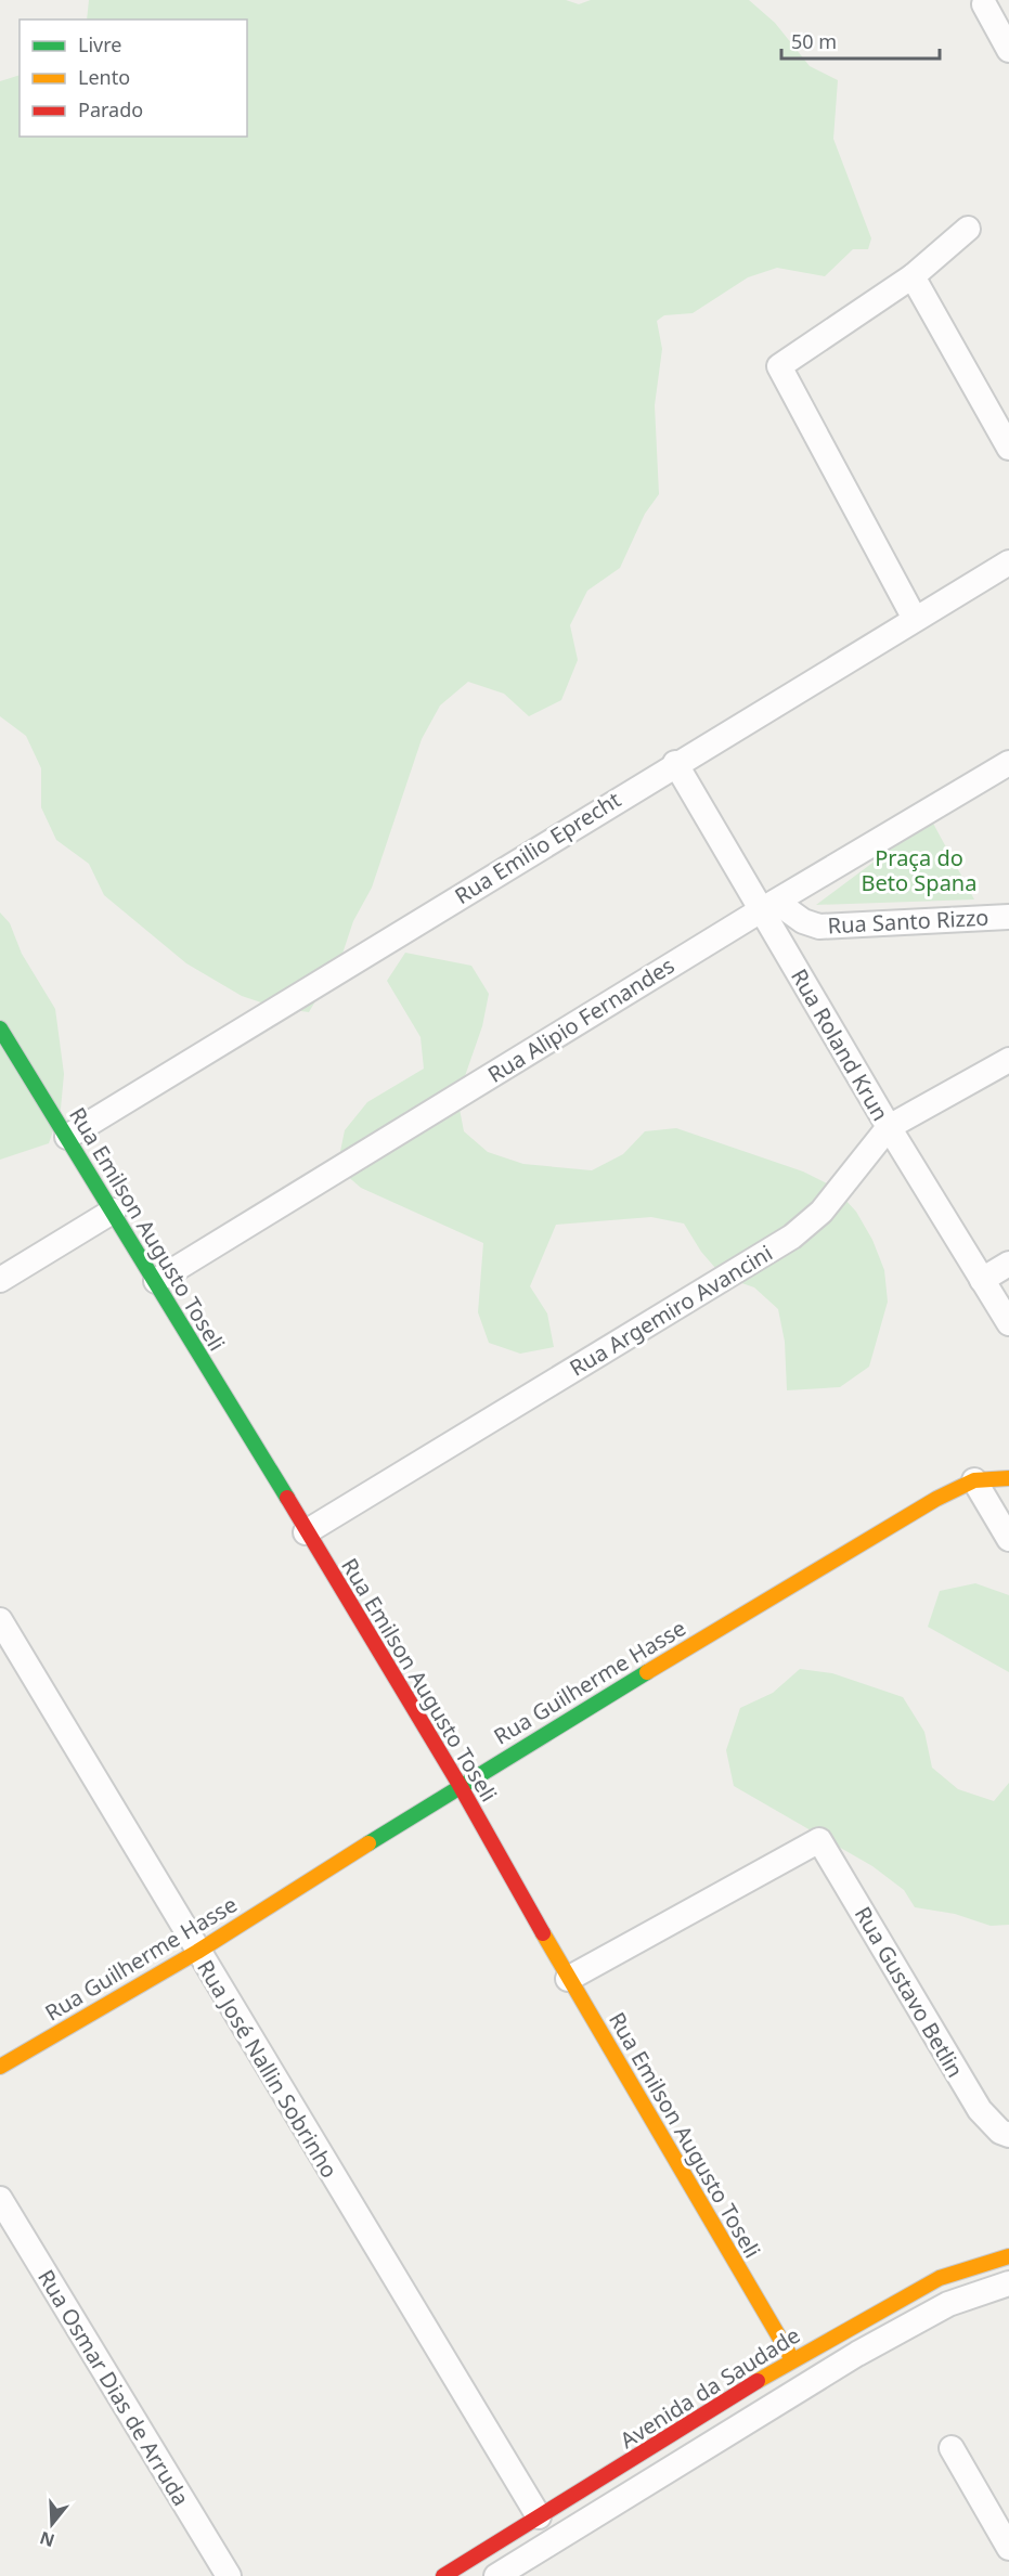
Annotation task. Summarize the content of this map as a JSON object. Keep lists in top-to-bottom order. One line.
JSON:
{"streets":{"street":["Rua Emilio Eprecht","Rua Santo Rizzo","Rua Alipio Fernandes","Rua Roland Krun","Rua Emilson Augusto Toseli","Rua Argemiro Avancini","Rua Guilherme Hasse","Rua Gustavo Betlin","Rua José Nallin Sobrinho","Rua Osmar Dias de Arruda","Avenida da Saudade"]},"crossings":[["Rua Emilio Eprecht","Rua Roland Krun"],["Rua Emilio Eprecht","Rua Emilson Augusto Toseli"],["Rua Santo Rizzo","Rua Alipio Fernandes"],["Rua Santo Rizzo","Rua Roland Krun"],["Rua Alipio Fernandes","Rua Roland Krun"],["Rua Alipio Fernandes","Rua Emilson Augusto Toseli"],["Rua Roland Krun","Rua Argemiro Avancini"],["Rua Emilson Augusto Toseli","Rua Argemiro Avancini"],["Rua Emilson Augusto Toseli","Rua Guilherme Hasse"],["Rua Emilson Augusto Toseli","Rua Gustavo Betlin"],["Rua Emilson Augusto Toseli","Avenida da Saudade"],["Rua Guilherme Hasse","Rua José Nallin Sobrinho"],["Rua José Nallin Sobrinho","Avenida da Saudade"]],"parks":["Praça do Beto Spana"],"legend":["Livre","Lento","Parado"],"scale_bar":"50 m","north":"bottom"}
